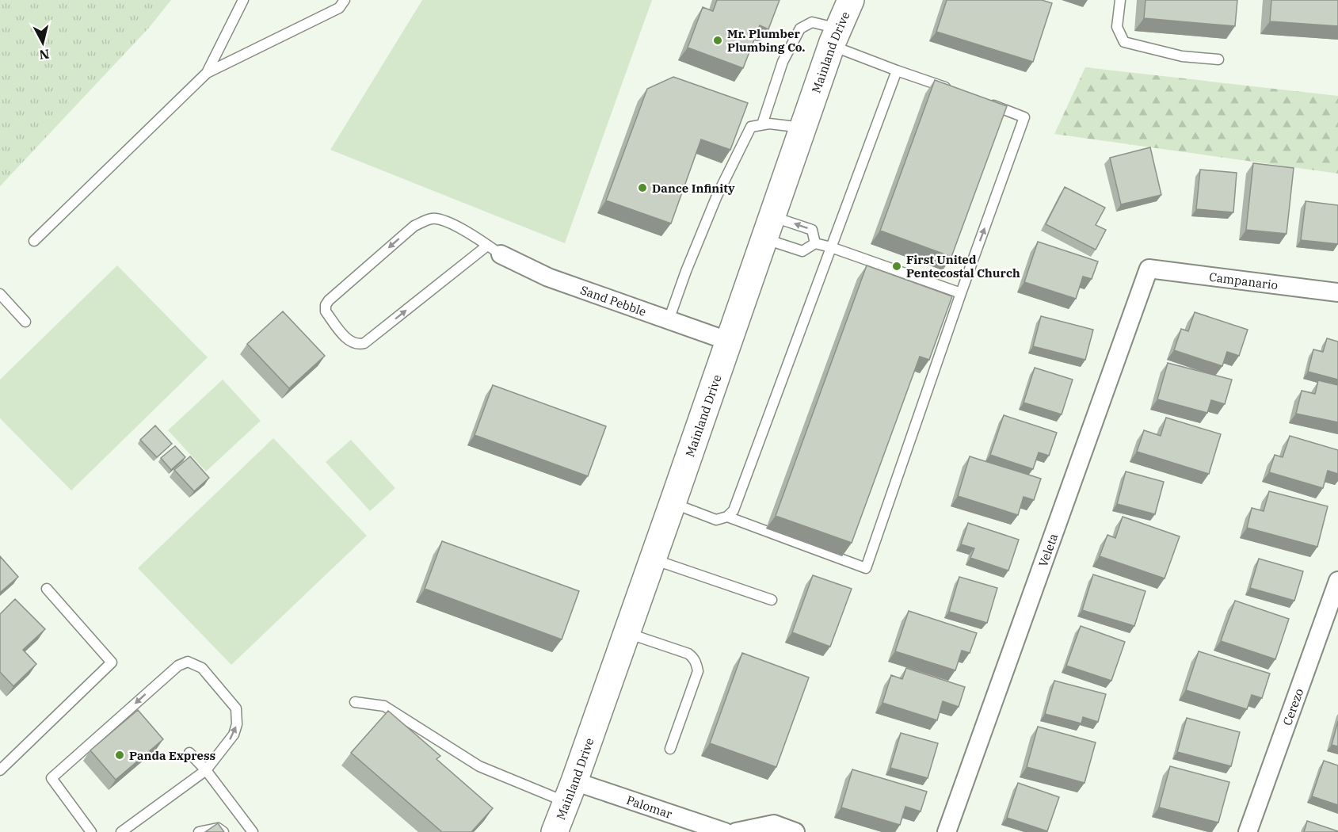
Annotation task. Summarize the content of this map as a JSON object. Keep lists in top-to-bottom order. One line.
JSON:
{"streets":{"main road":["Mainland Drive"],"street":["Campanario","Sand Pebble","Veleta","Cerezo","Palomar"]},"crossings":[["Mainland Drive","Sand Pebble"],["Mainland Drive","Palomar"],["Campanario","Veleta"]],"places":["Mr. Plumber Plumbing Co.","Dance Infinity","First United Pentecostal Church","Panda Express"],"north":"bottom"}
